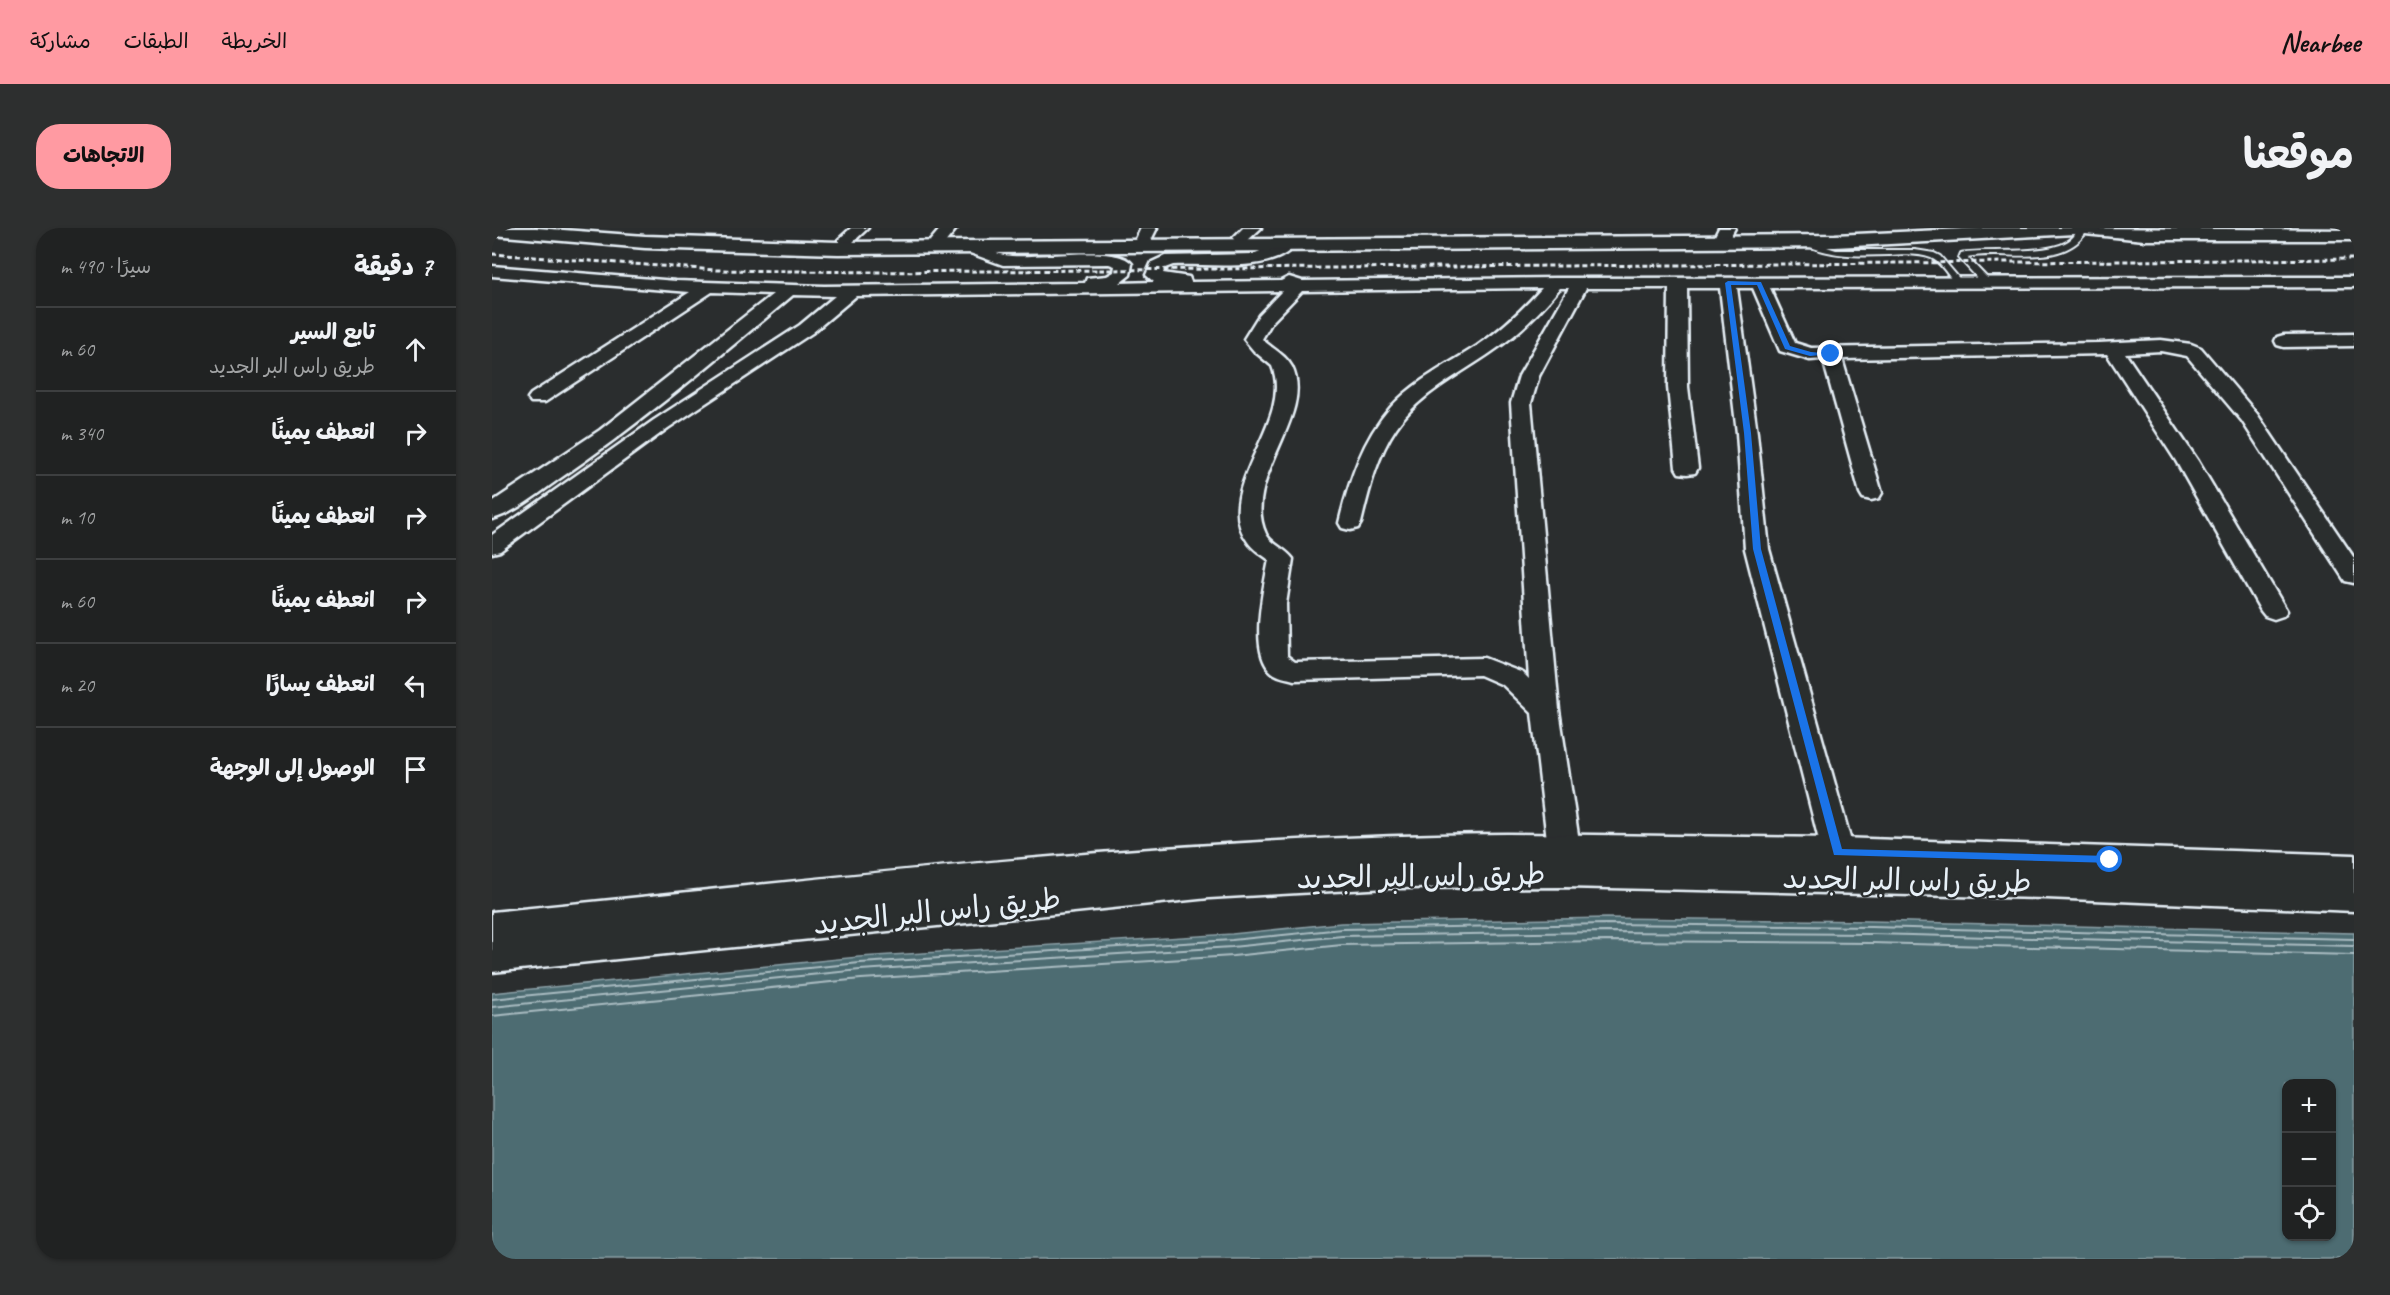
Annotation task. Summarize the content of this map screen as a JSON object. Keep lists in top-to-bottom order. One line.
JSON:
{"streets":{"main road":["طريق راس البر الجديد"]},"page":{"header":"Nearbee","nav":["الخريطة","الطبقات","مشاركة"],"title":"موقعنا","buttons":"الاتجاهات","heading":["7 دقيقة","سيرًا · 490 m"],"list":[["تابع السير","طريق راس البر الجديد","60 m"],["انعطف يمينًا","340 m"],["انعطف يمينًا","10 m"],["انعطف يمينًا","60 m"],["انعطف يسارًا","20 m"],"الوصول إلى الوجهة"],"map_buttons":["+","−"]}}
